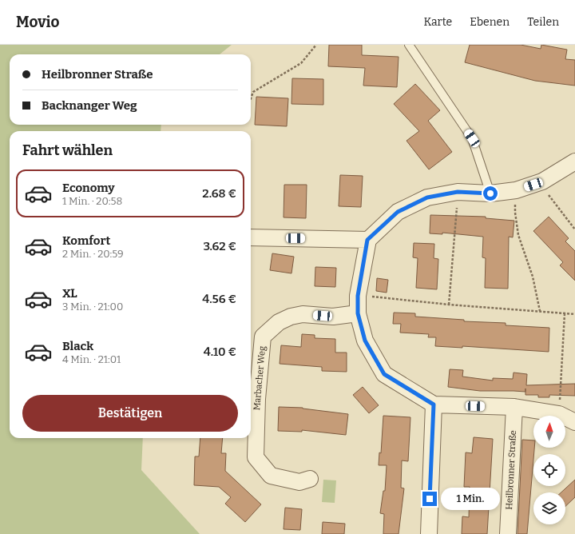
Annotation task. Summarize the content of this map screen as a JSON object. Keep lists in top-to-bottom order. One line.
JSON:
{"streets":{"street":["Marbacher Weg","Heilbronner Straße"]},"north":"top","page":{"header":"Movio","nav":["Karte","Ebenen","Teilen"],"banner":["Heilbronner Straße","Backnanger Weg"],"heading":"Fahrt wählen","list":[{"name":"Economy","note":"1 Min. · 20:58","value":"2.68 €"},{"name":"Komfort","note":"2 Min. · 20:59","value":"3.62 €"},{"name":"XL","note":"3 Min. · 21:00","value":"4.56 €"},{"name":"Black","note":"4 Min. · 21:01","value":"4.10 €"}],"buttons":"Bestätigen","bubble":"1 Min."}}
